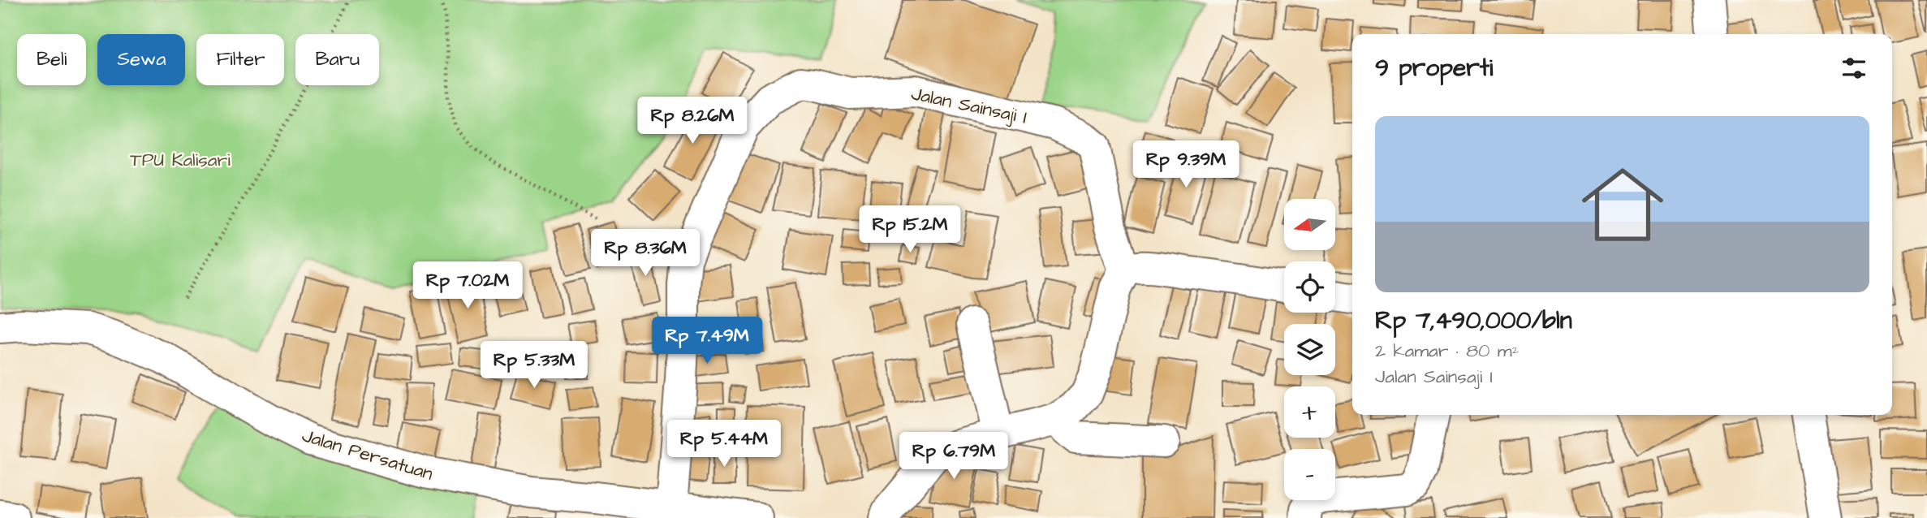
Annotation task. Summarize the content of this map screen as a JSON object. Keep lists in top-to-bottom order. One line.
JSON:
{"streets":{"street":["Jalan Sainsaji I","Jalan Persatuan"]},"crossings":[["Jalan Sainsaji I","Jalan Persatuan"]],"parks":["TPU Kalisari"],"north":"left","page":{"chip":["Beli","Sewa","Filter","Baru"],"heading":"9 properti","price":["Rp 8.26M","Rp 9.39M","Rp 15.2M","Rp 8.36M","Rp 7.02M","Rp 7.49M","Rp 5.33M","Rp 5.44M","Rp 6.79M"],"list":[{"name":"Rp 7,490,000/bln","note":"2 kamar · 80 m² · Jalan Sainsaji I"}],"map_buttons":["+","−"]}}
